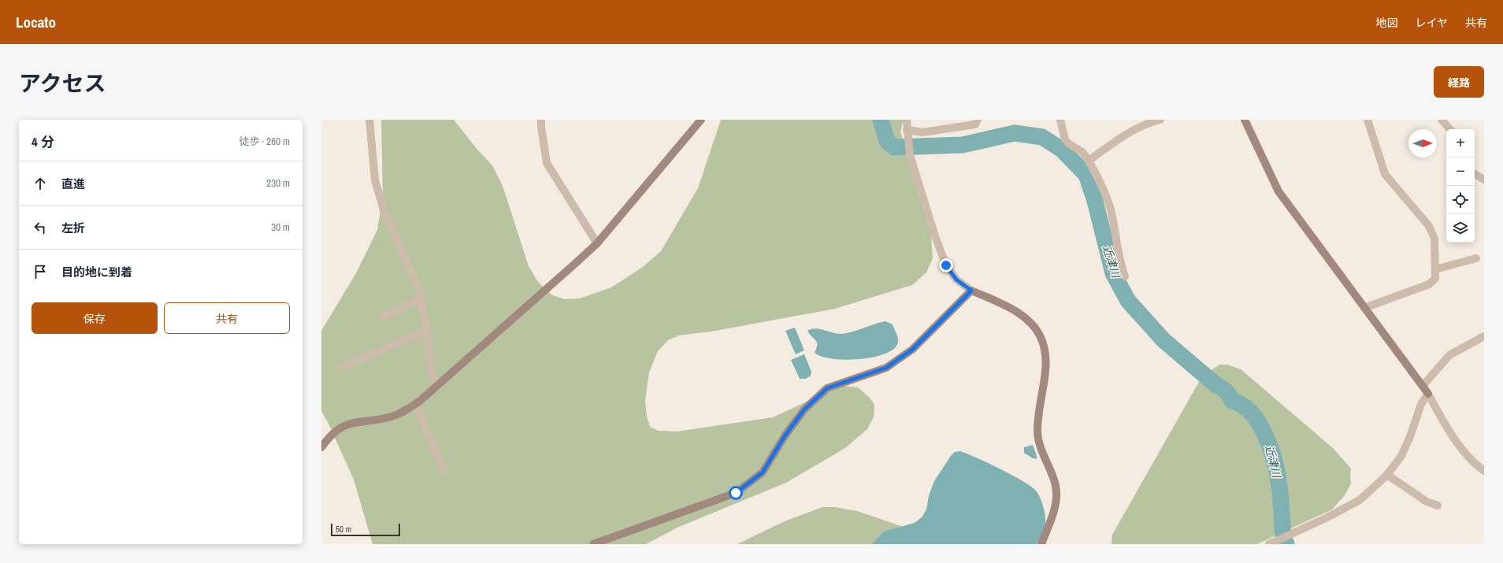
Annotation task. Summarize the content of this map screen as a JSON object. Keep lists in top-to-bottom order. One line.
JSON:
{"water":["近津川"],"scale_bar":"50 m","north":"right","page":{"header":"Locato","nav":["地図","レイヤ","共有"],"title":"アクセス","buttons":["経路",["保存","共有"]],"heading":["4 分","徒歩 · 260 m"],"map_buttons":["+","−"],"list":[["直進","230 m"],["左折","30 m"],"目的地に到着"],"scale":"50 m"}}
